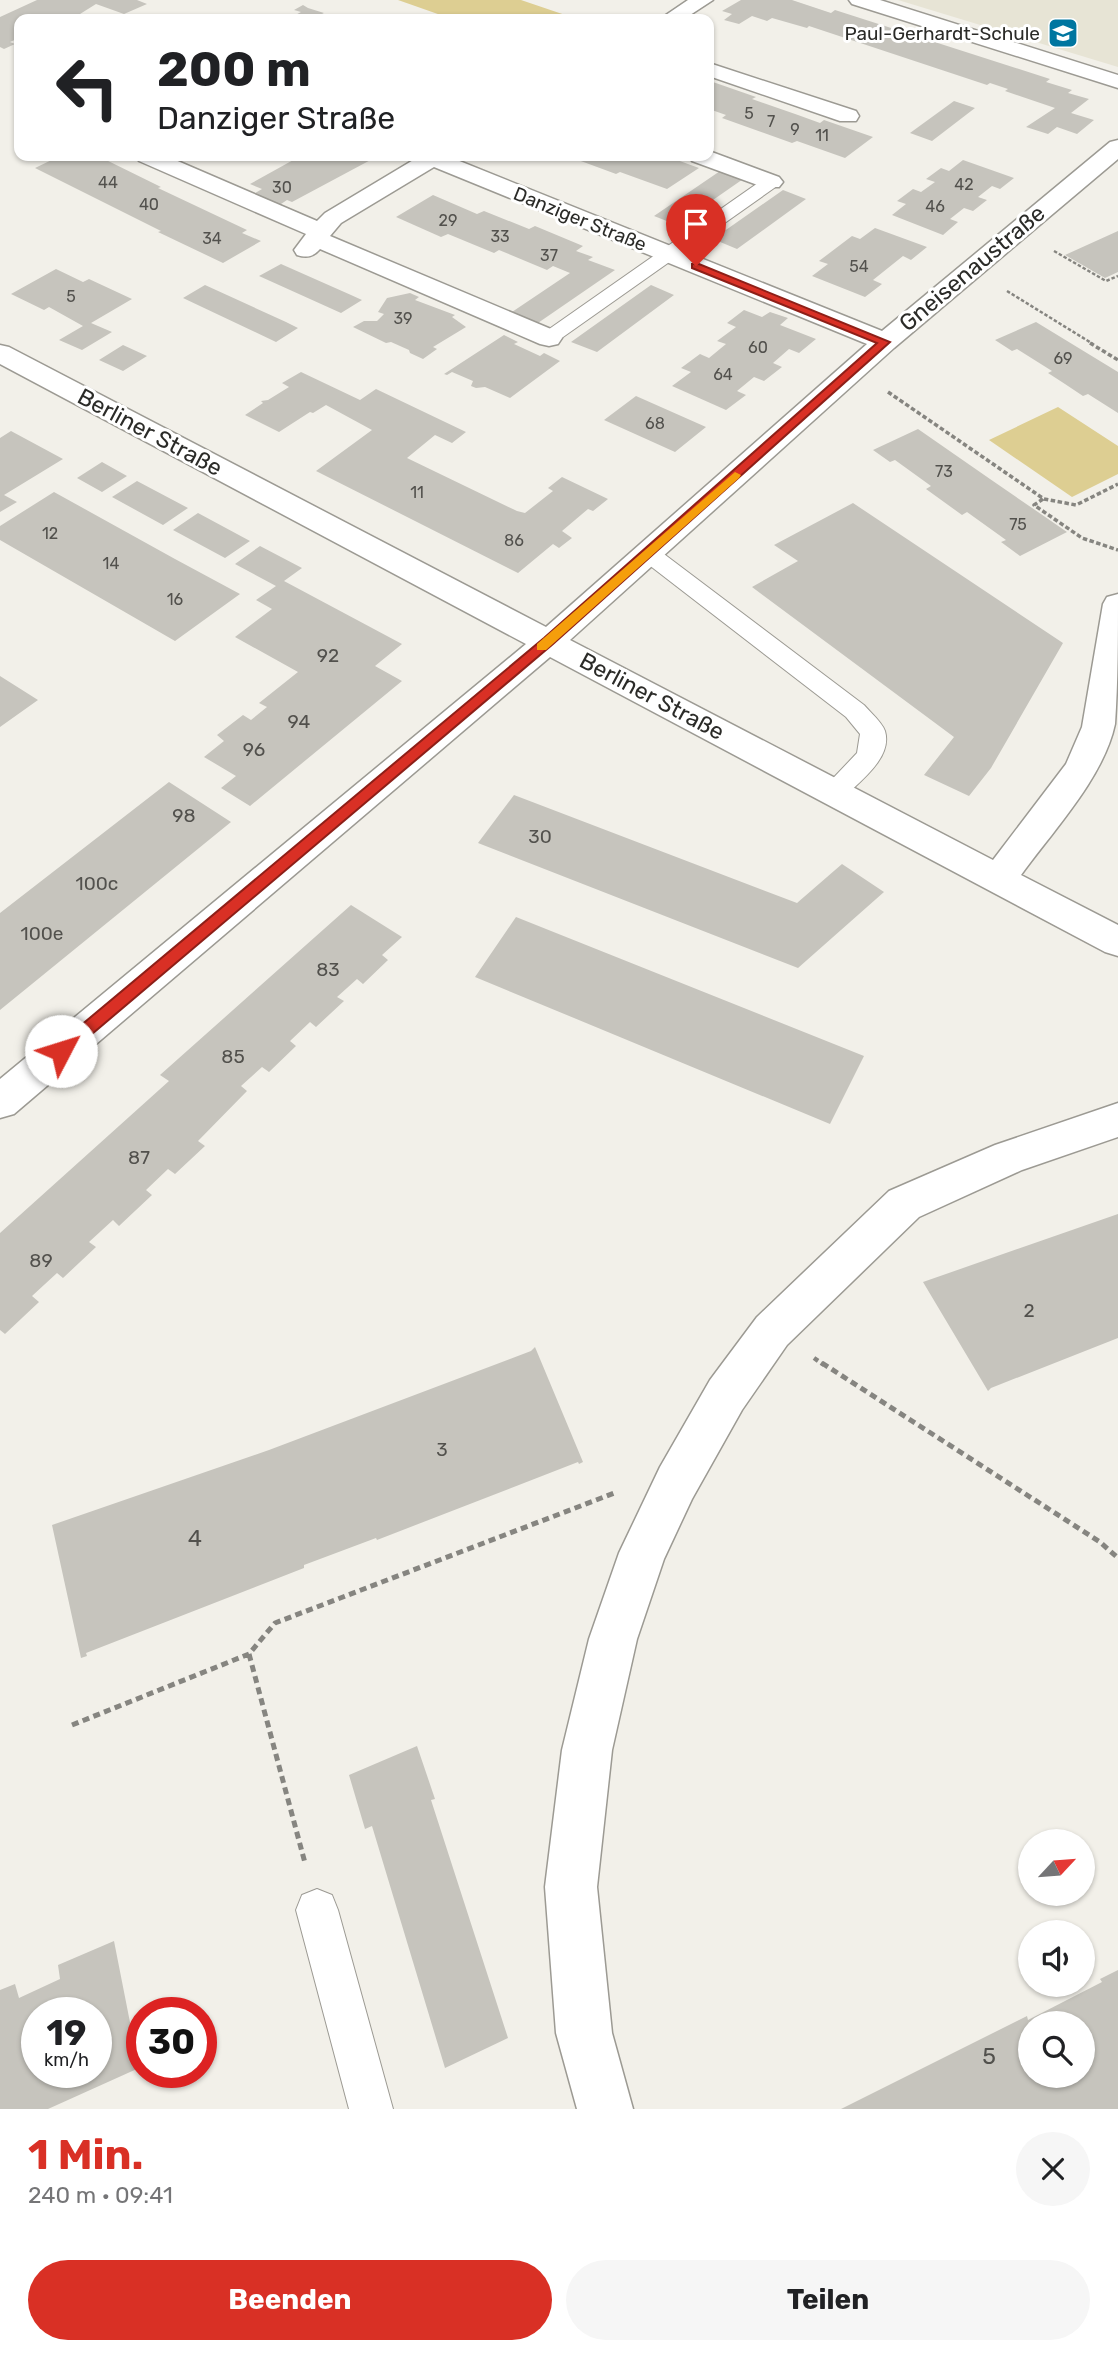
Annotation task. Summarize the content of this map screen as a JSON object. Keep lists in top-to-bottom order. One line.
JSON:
{"streets":{"street":["Danziger Straße","Gneisenaustraße","Berliner Straße"]},"crossings":[["Danziger Straße","Gneisenaustraße"],["Gneisenaustraße","Berliner Straße"]],"places":{"school or university":["Paul-Gerhardt-Schule"]},"house_numbers":["5","7","9","11","44","42","30","40","46","29","33","34","37","54","5","39","60","69","64","68","73","11","75","12","86","14","16","92","94","96","98","30","100c","100e","83","85","87","89","2","3","4","5"],"north":"top right","page":{"turn":["200 m","Danziger Straße"],"speed":"19 km/h","limit":"30","heading":["1 Min.","240 m · 09:41"],"buttons":["Beenden","Teilen"]}}
